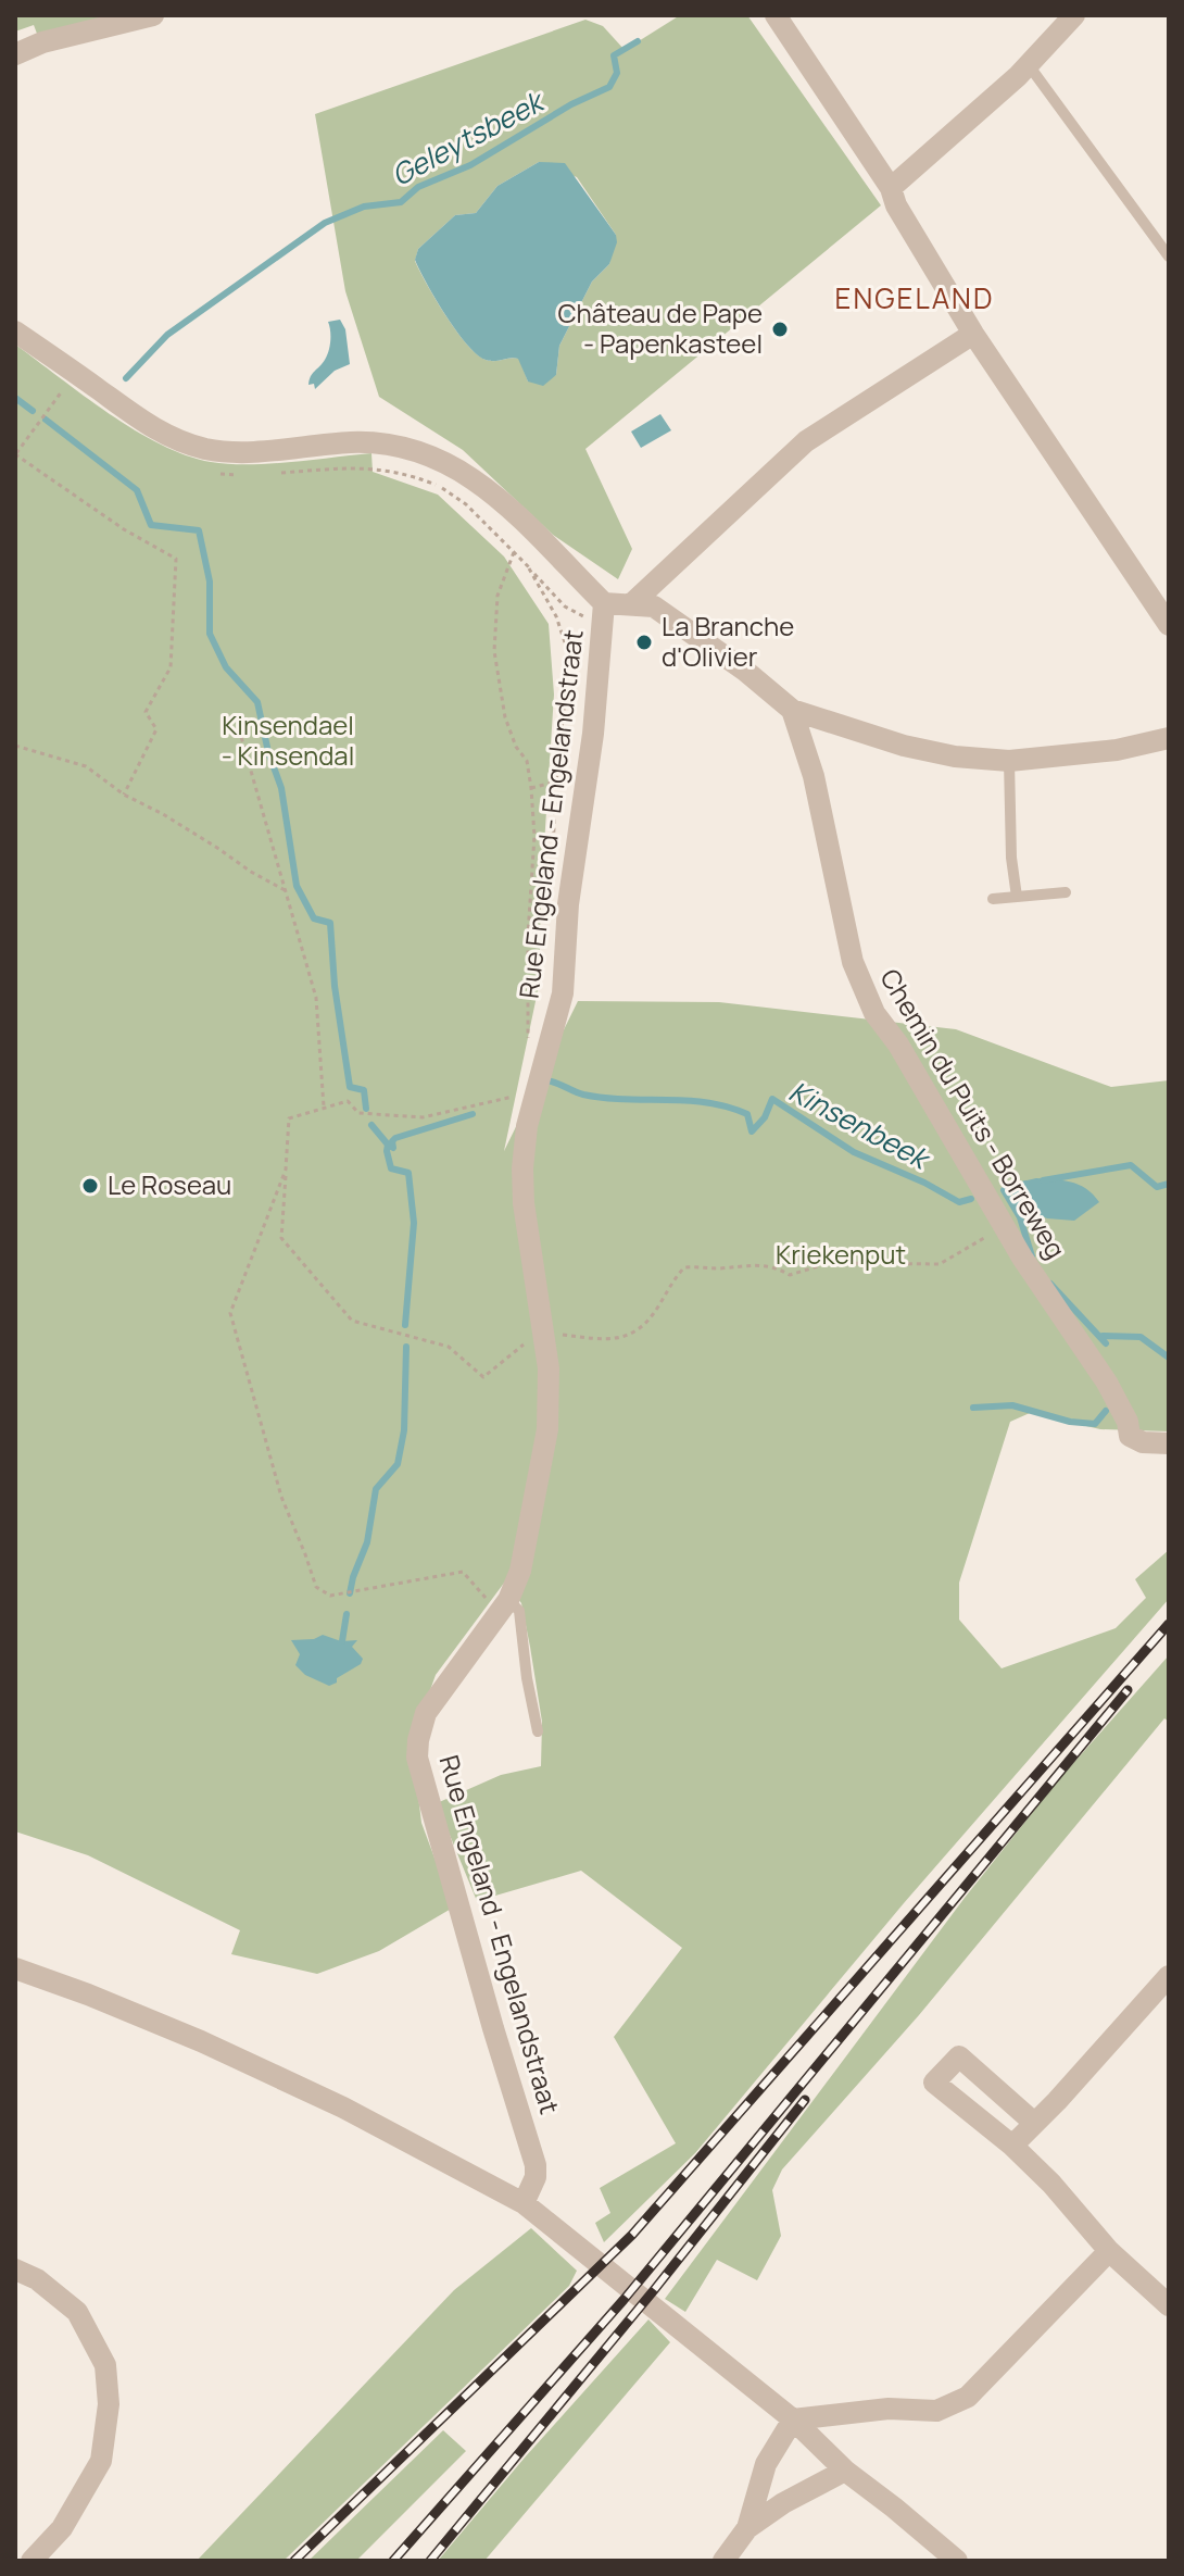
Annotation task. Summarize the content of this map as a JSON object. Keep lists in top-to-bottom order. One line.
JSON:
{"streets":{"street":["Rue Engeland - Engelandstraat","Chemin du Puits - Borreweg"]},"districts":["ENGELAND"],"water":["Geleytsbeek","Kinsenbeek"],"parks":["Kinsendael - Kinsendal","Kriekenput"],"places":["Château de Pape - Papenkasteel","La Branche d'Olivier","Le Roseau"]}
